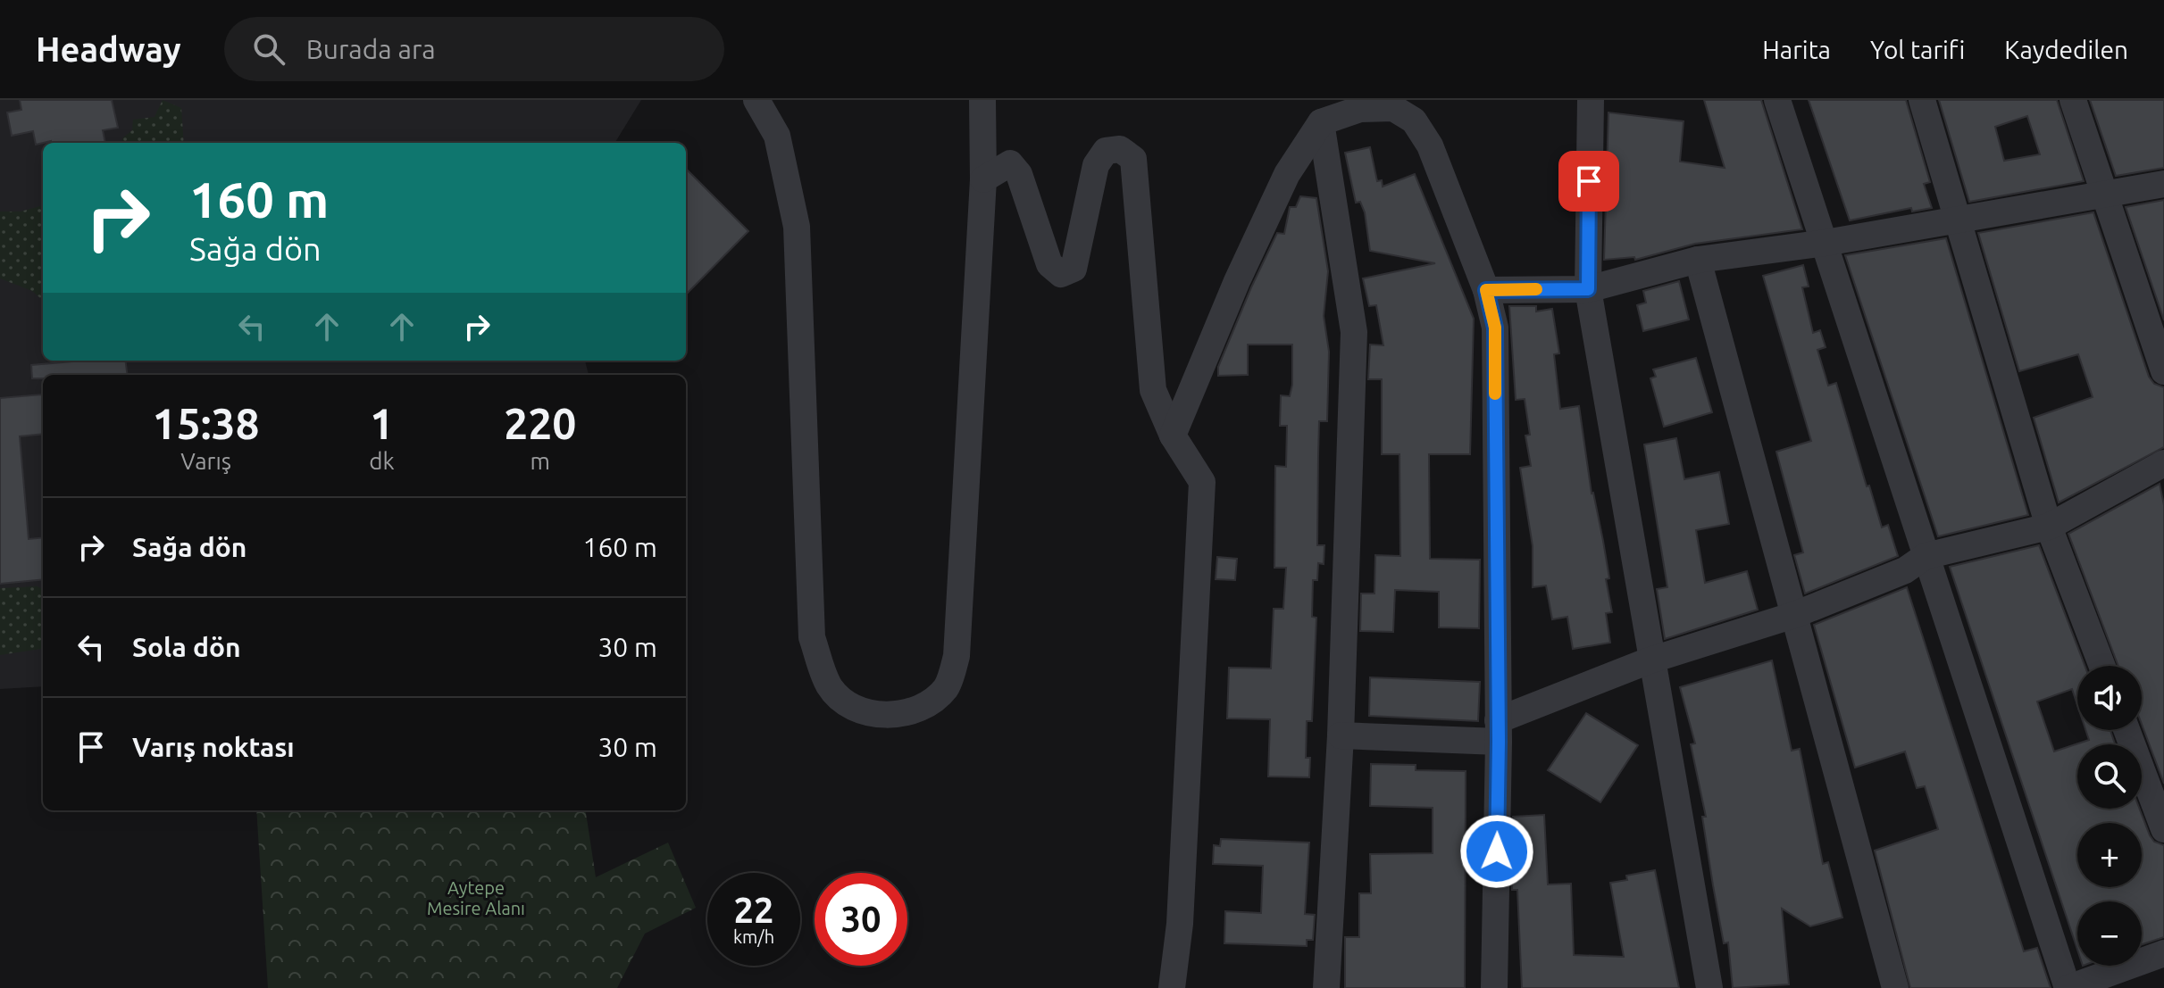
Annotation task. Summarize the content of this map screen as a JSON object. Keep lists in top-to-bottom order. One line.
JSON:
{"parks":["Aytepe Mesire Alanı"],"page":{"header":"Headway","search":"Burada ara","nav":["Harita","Yol tarifi","Kaydedilen"],"turn":["160 m","Sağa dön"],"eta":["15:38","Varış","1","dk","220","m"],"list":[{"name":"Sağa dön","value":"160 m"},{"name":"Sola dön","value":"30 m"},{"name":"Varış noktası","value":"30 m"}],"map_buttons":["+","−"],"speed":"22 km/h","limit":"30"}}
